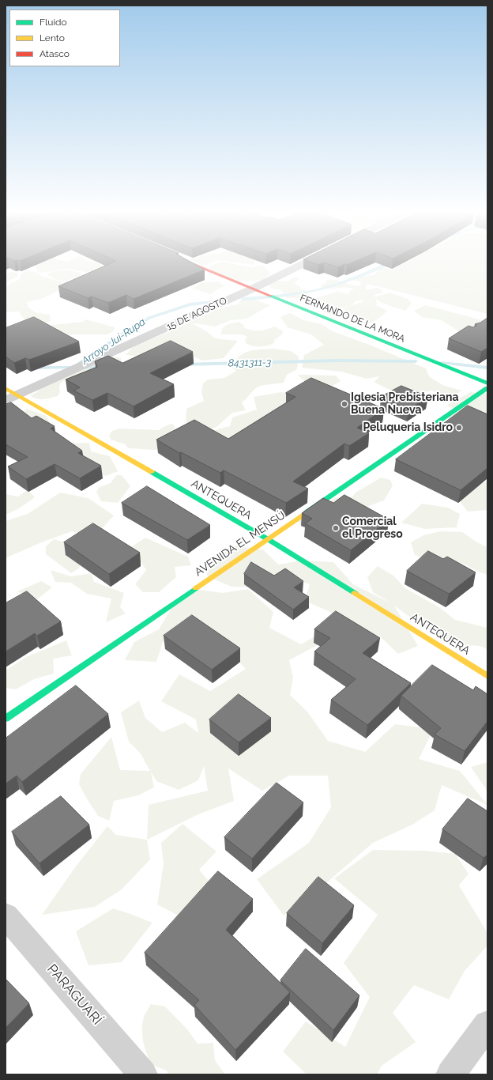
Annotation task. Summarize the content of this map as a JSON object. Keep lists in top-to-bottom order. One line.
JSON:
{"streets":{"street":["15 DE AGOSTO","FERNANDO DE LA MORA","ANTEQUERA","AVENIDA EL MENSÚ","PARAGUARÍ"]},"crossings":[["15 DE AGOSTO","FERNANDO DE LA MORA"],["15 DE AGOSTO","ANTEQUERA"],["ANTEQUERA","AVENIDA EL MENSÚ"]],"water":["Arroyo Jui-Rupa","8431311-3"],"places":["Iglesia Prebisteriana Buena Nueva","Peluqueria Isidro","Comercial el Progreso"],"legend":["Fluido","Lento","Atasco"]}
